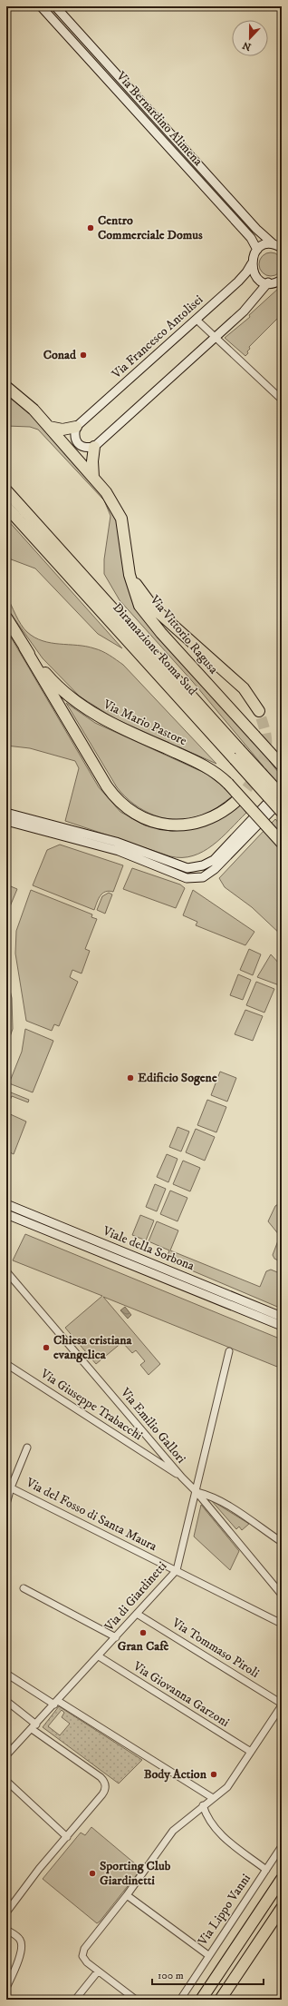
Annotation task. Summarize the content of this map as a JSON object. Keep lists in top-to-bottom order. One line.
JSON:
{"streets":{"highway":["Via Vittorio Ragusa","Diramazione Roma Sud","Via Mario Pastore"],"street":["Via Bernardino Alimena","Via Francesco Antolisei","Viale della Sorbona","Via Giuseppe Trabacchi","Via Emilio Gallori","Via del Fosso di Santa Maura","Via di Giardinetti","Via Tommaso Piroli","Via Giovanna Garzoni","Via Lippo Vanni"]},"crossings":[["Via Bernardino Alimena","Via Francesco Antolisei"],["Via Giuseppe Trabacchi","Via Emilio Gallori"],["Via Emilio Gallori","Via di Giardinetti"],["Via del Fosso di Santa Maura","Via di Giardinetti"],["Via di Giardinetti","Via Tommaso Piroli"],["Via di Giardinetti","Via Giovanna Garzoni"]],"places":["Centro Commerciale Domus","Conad","Edificio Sogene","Chiesa cristiana evangelica","Gran Cafè","Body Action","Sporting Club Giardinetti"],"scale_bar":"100 m","north":"bottom"}
